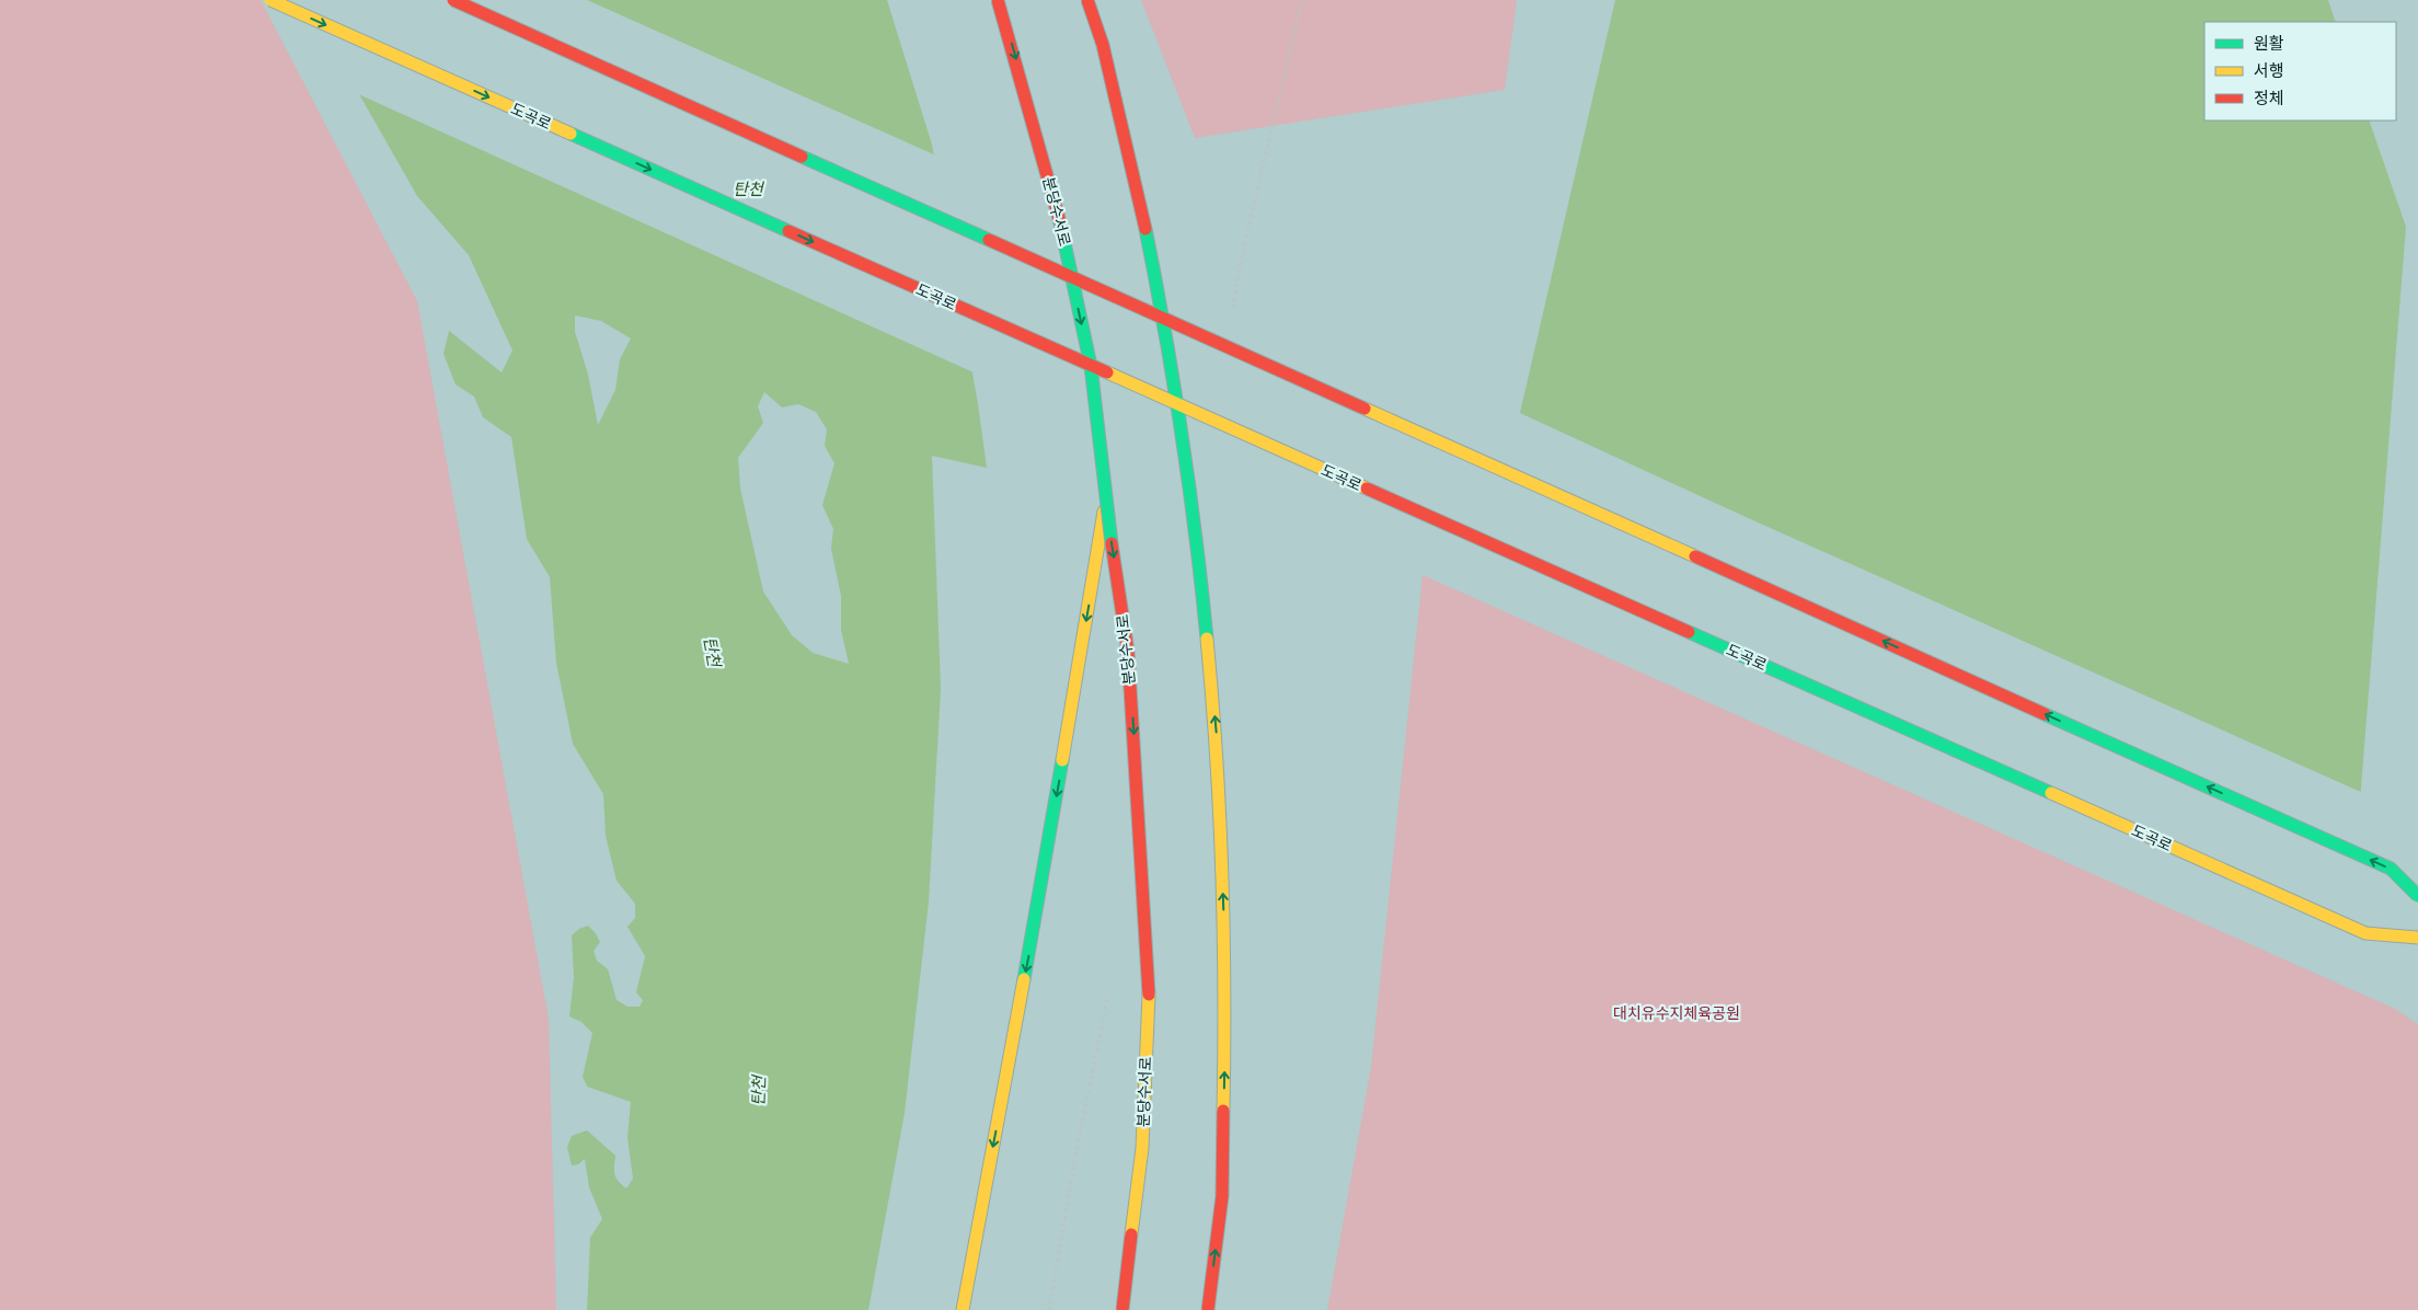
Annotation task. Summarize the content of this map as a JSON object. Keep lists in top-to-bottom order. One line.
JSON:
{"streets":{"main road":["도곡로","분당수서로"]},"water":["탄천"],"parks":["대치유수지체육공원"],"legend":["원활","서행","정체"]}
